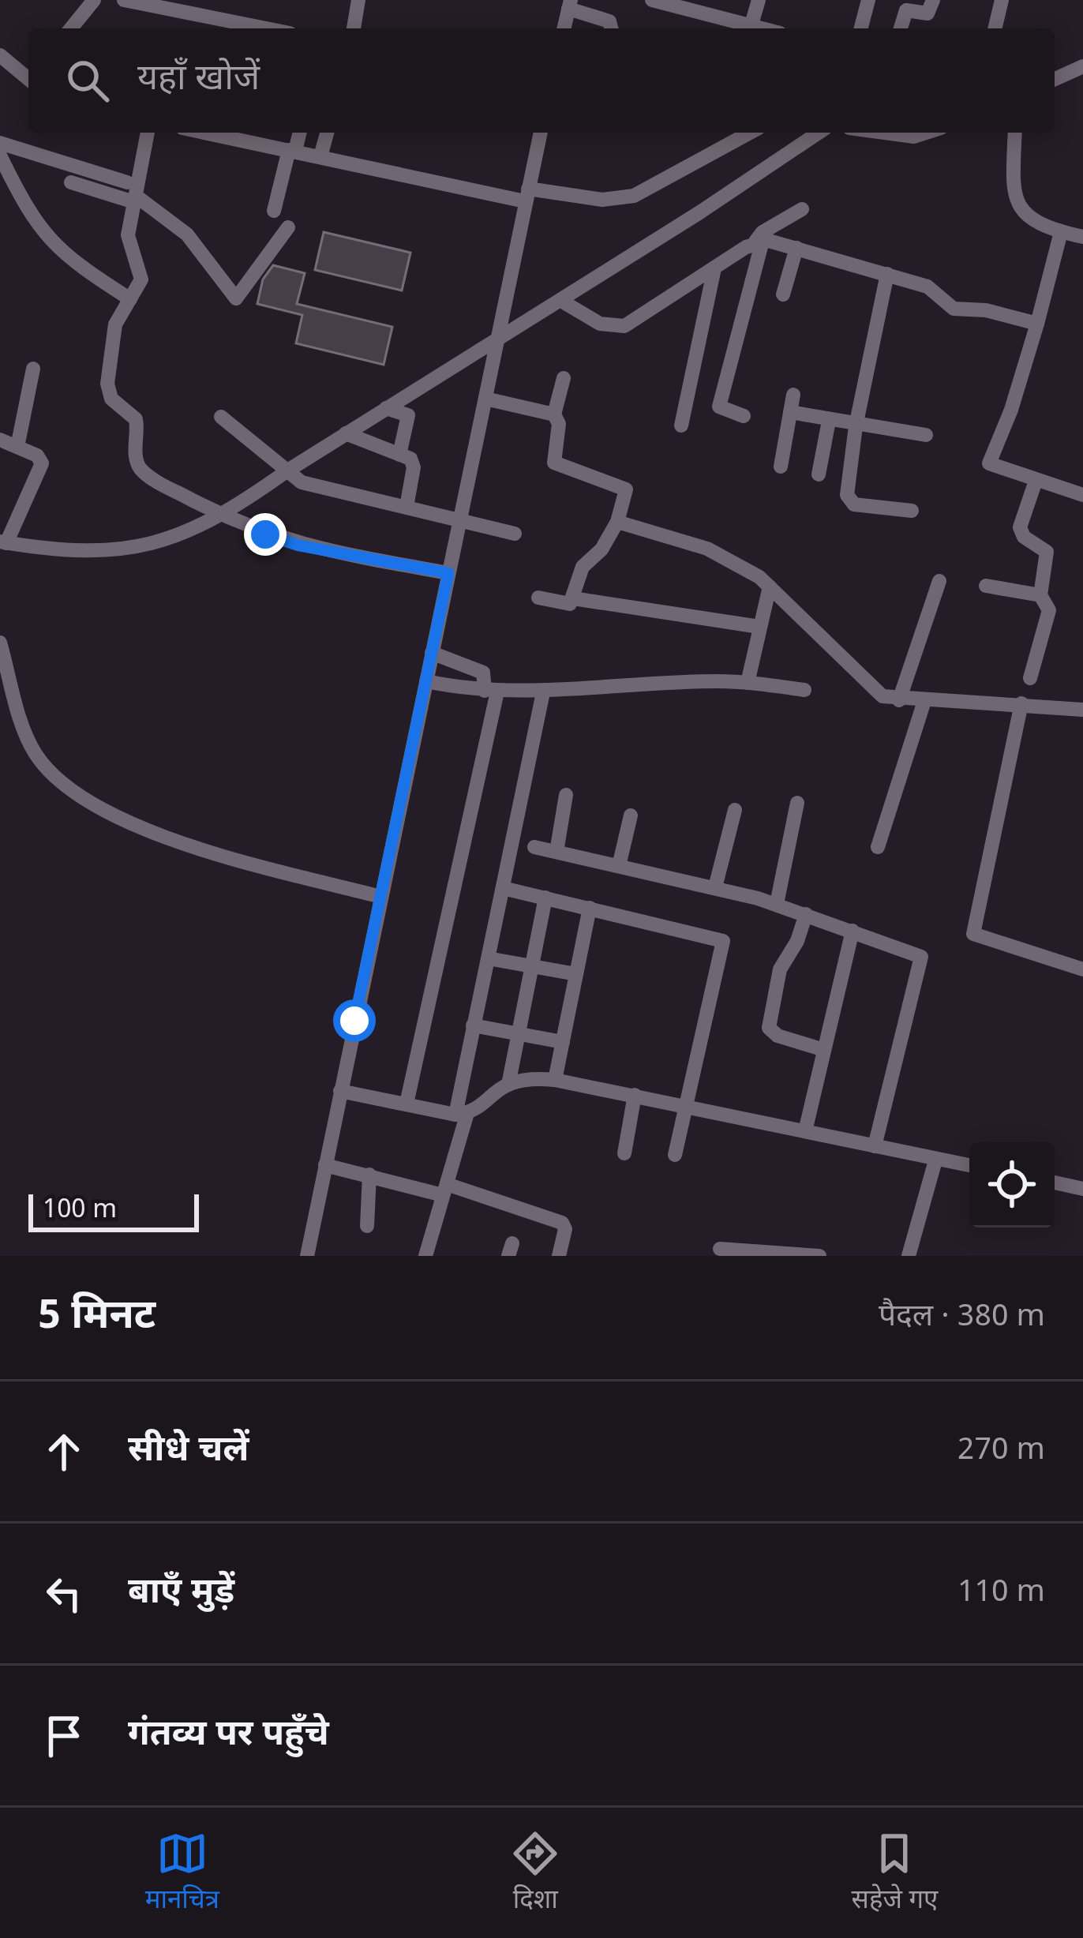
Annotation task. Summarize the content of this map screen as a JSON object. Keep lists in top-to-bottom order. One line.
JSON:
{"scale_bar":"100 m","page":{"search":"यहाँ खोजें","scale":"100 m","heading":["5 मिनट","पैदल · 380 m"],"list":[["सीधे चलें","270 m"],["बाएँ मुड़ें","110 m"],"गंतव्य पर पहुँचे"],"nav":["मानचित्र","दिशा","सहेजे गए"]}}
